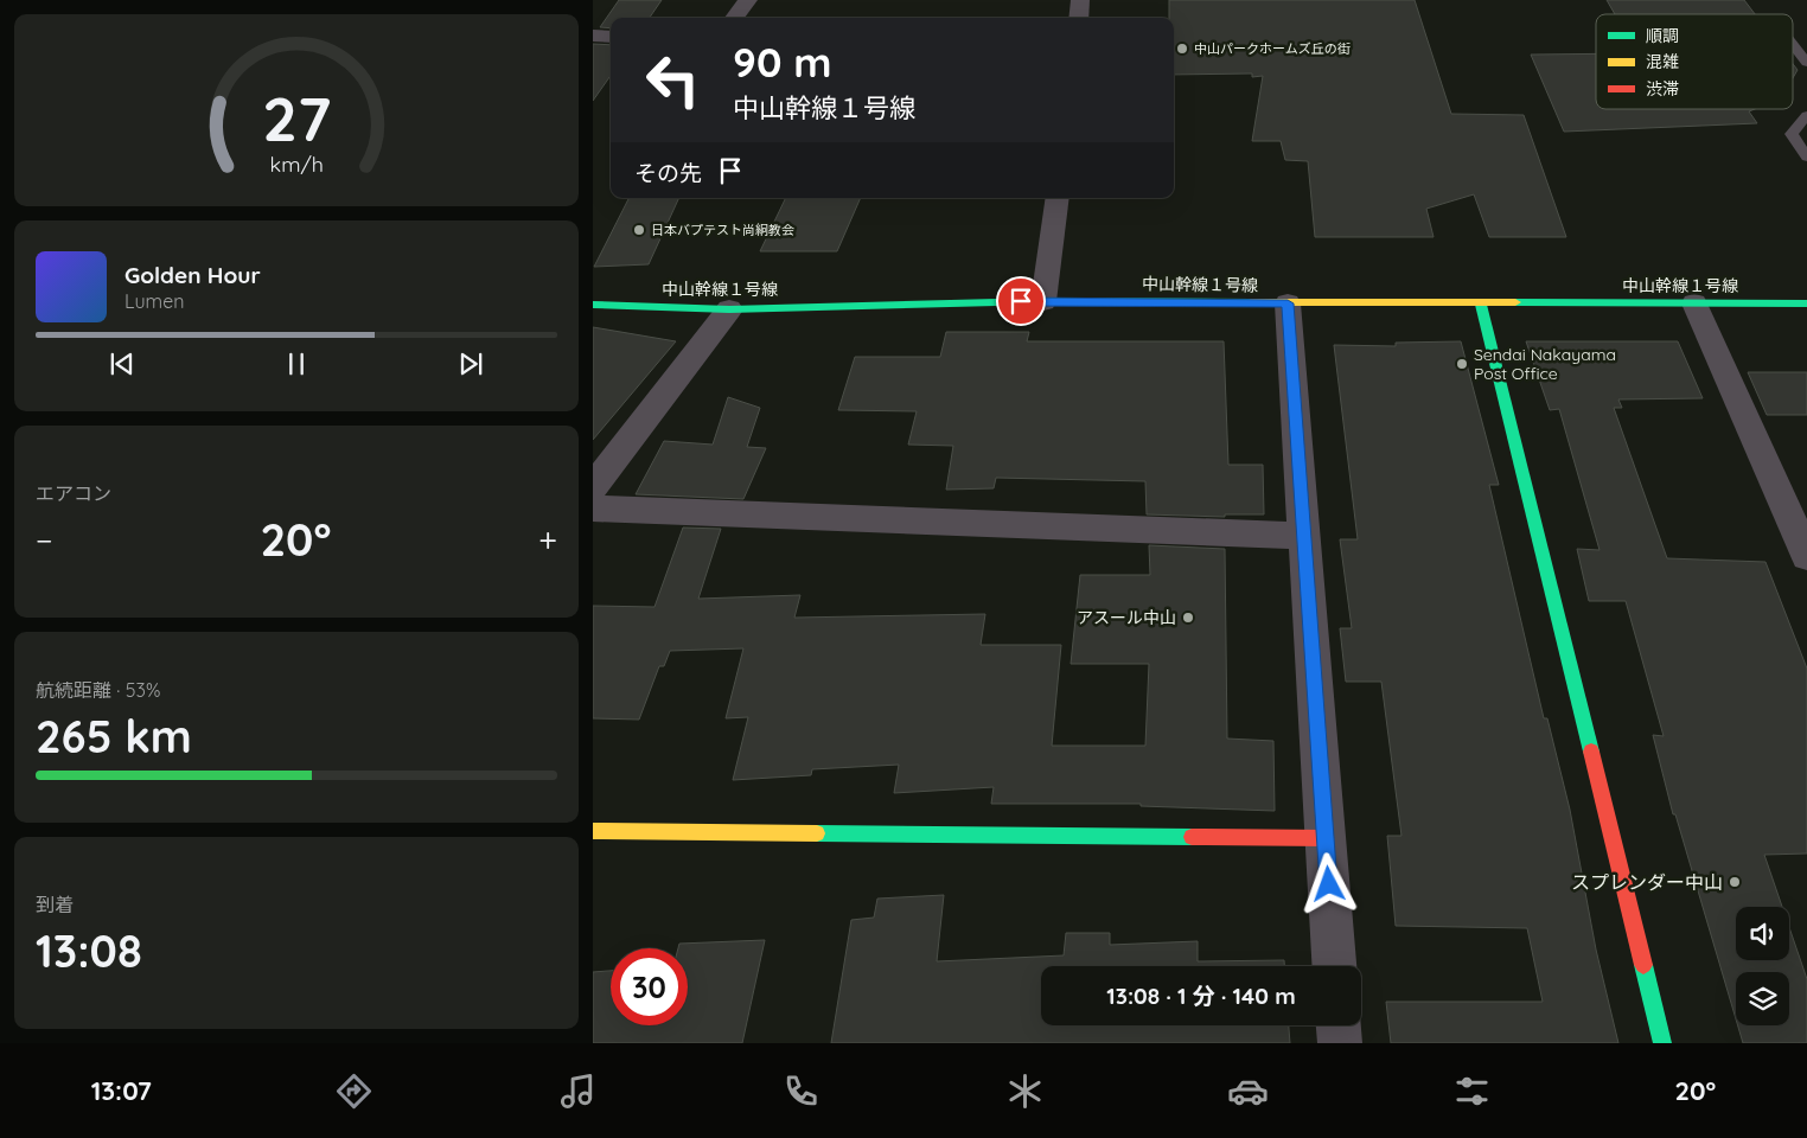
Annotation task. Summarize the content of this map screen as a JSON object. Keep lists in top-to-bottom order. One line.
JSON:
{"streets":{"street":["中山幹線１号線"]},"places":["中山パークホームズ丘の街","日本バプテスト尚絅教会","Sendai Nakayama Post Office","アスール中山","スプレンダー中山"],"legend":["順調","混雑","渋滞"],"page":{"turn":["90 m","中山幹線１号線"],"then":"その先","song":["Golden Hour","Lumen"],"tile":["エアコン",["航続距離 · 53%","265 km"],["到着","13:08"]],"heat":["−","20°","+"],"limit":"30","trip":"13:08 · 1 分 · 140 m","tabs":["13:07","20°"],"gauge":["27","km/h"]}}
